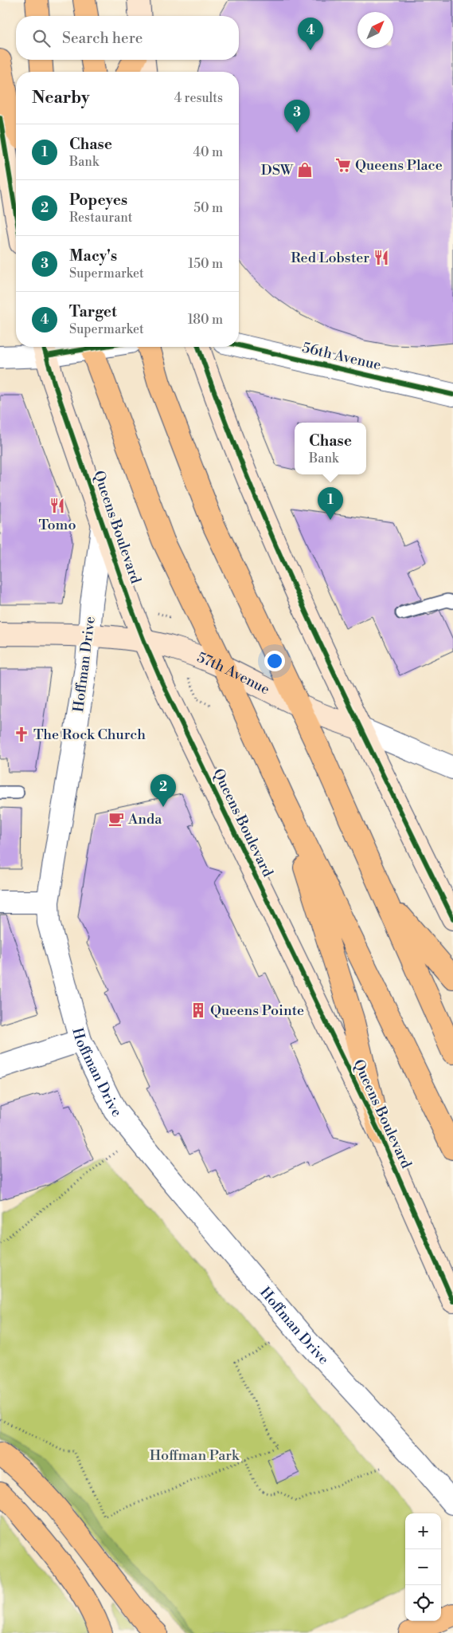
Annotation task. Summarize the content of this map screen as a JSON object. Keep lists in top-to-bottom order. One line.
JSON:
{"streets":{"street":["56th Avenue","Queens Boulevard","Hoffman Drive","57th Avenue"]},"crossings":[["Queens Boulevard","Hoffman Drive"],["Queens Boulevard","57th Avenue"],["Hoffman Drive","57th Avenue"]],"parks":["Hoffman Park"],"places":{"supermarket":["Queens Place"],"shop":["DSW"],"restaurant":["Red Lobster","Tomo"],"church":["The Rock Church"],"cafe":["Anda"],"building":["Queens Pointe"]},"north":"top right","page":{"search":"Search here","pins":["4","3","1","2"],"heading":["Nearby","4 results"],"list":[{"mark":"1","name":"Chase","note":"Bank","value":"40 m"},{"mark":"2","name":"Popeyes","note":"Restaurant","value":"50 m"},{"mark":"3","name":"Macy's","note":"Supermarket","value":"150 m"},{"mark":"4","name":"Target","note":"Supermarket","value":"180 m"}],"popup":["Chase","Bank"],"map_buttons":["+","−"]}}
